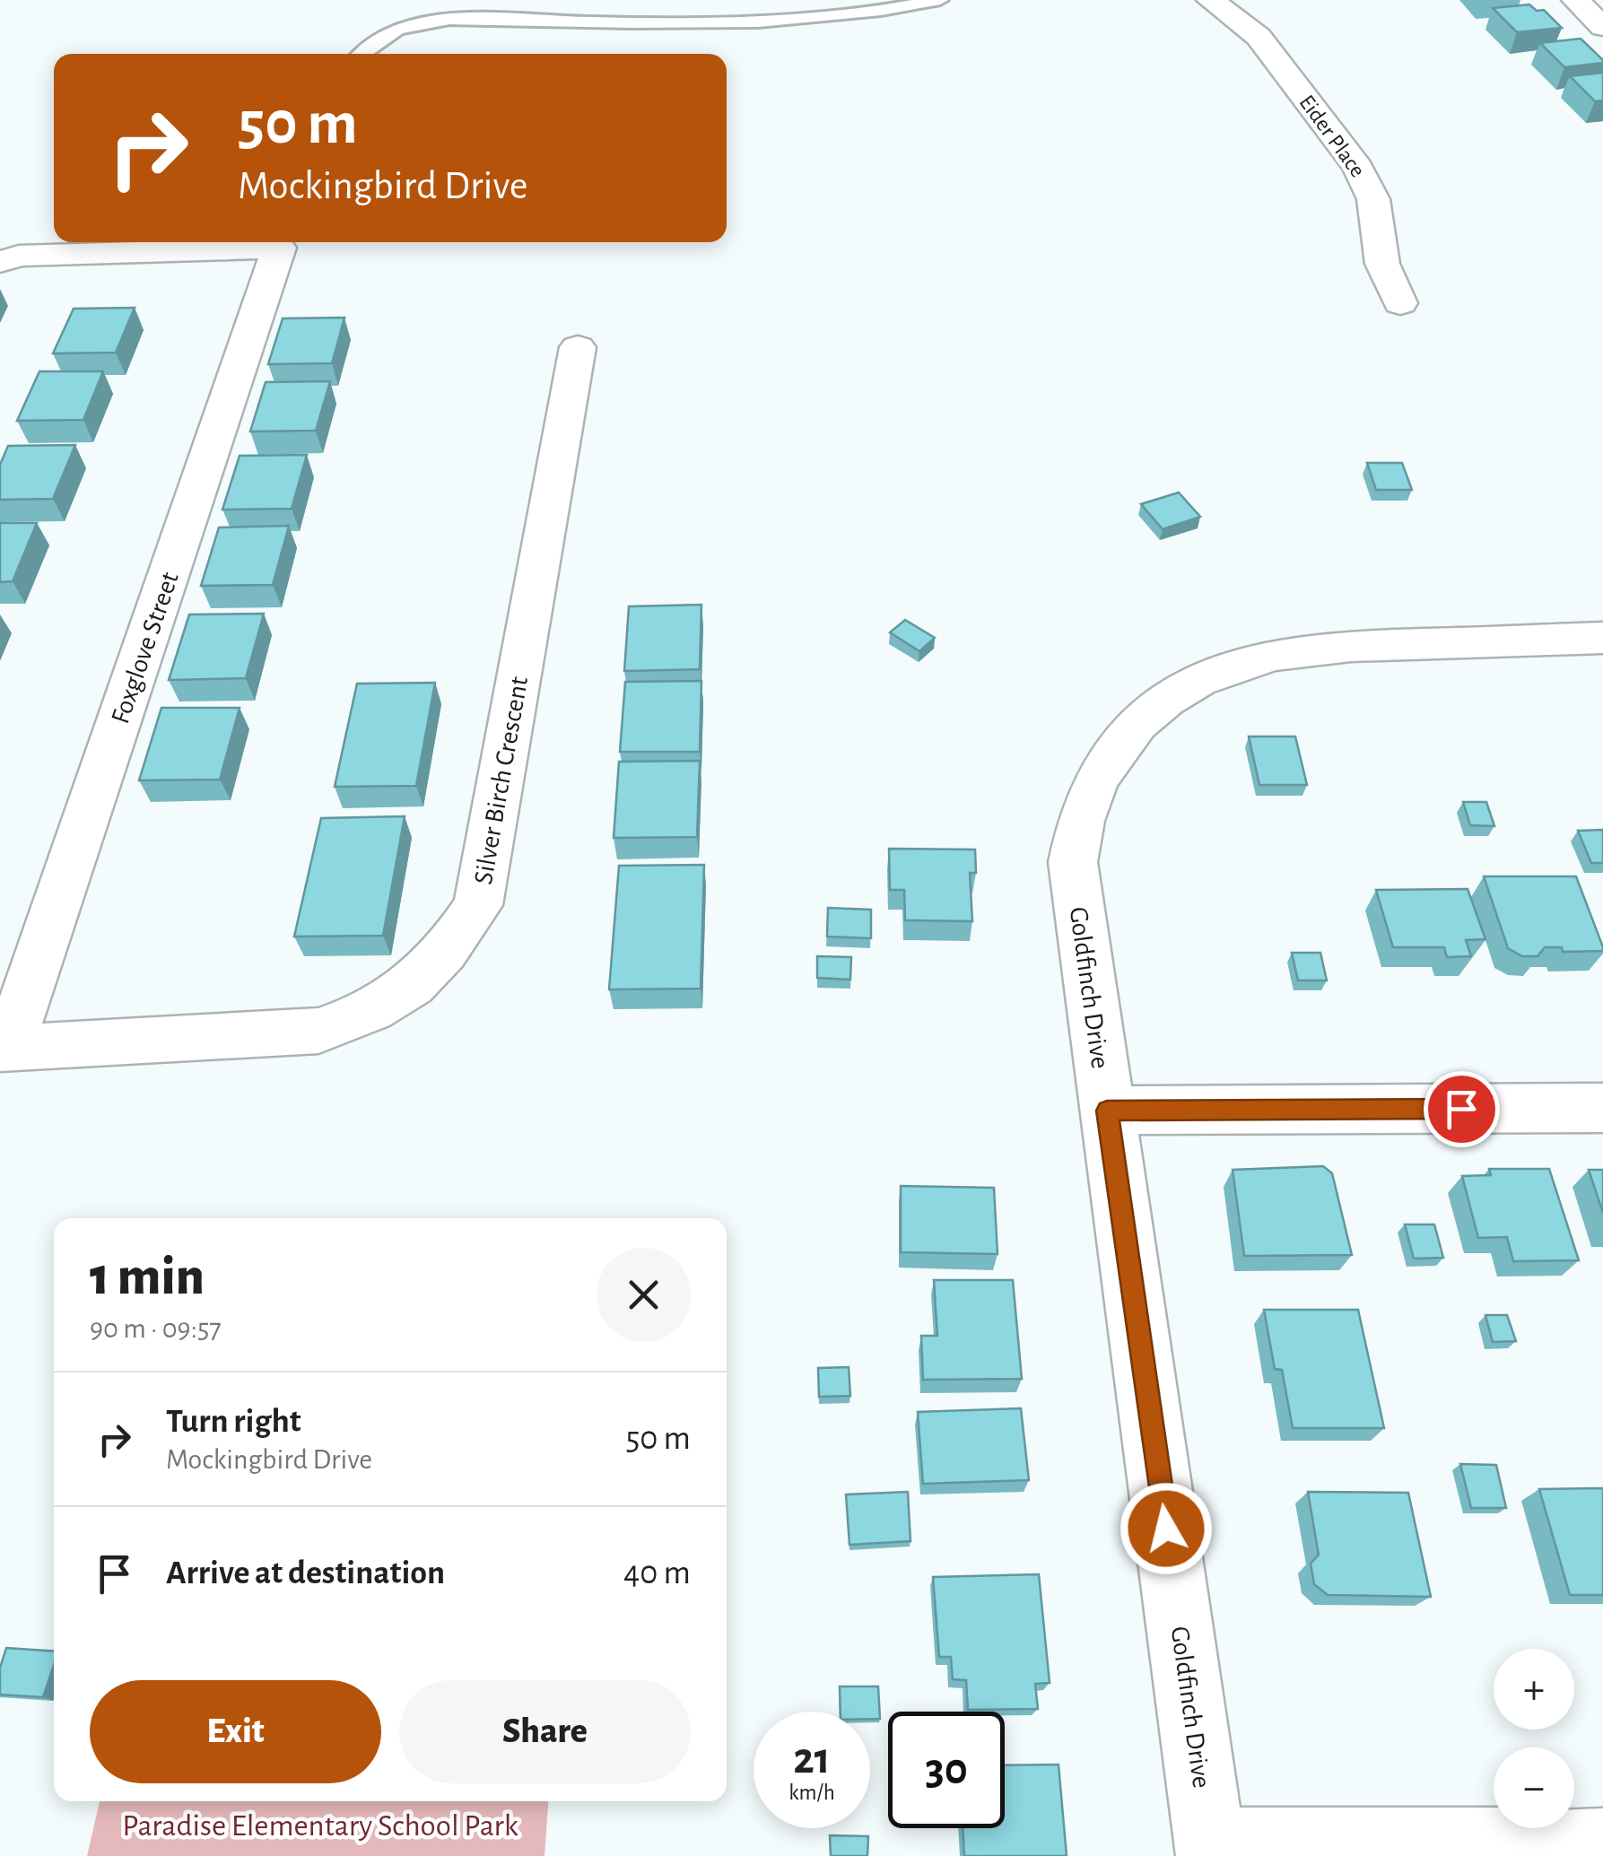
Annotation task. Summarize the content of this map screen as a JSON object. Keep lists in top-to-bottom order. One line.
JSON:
{"streets":{"street":["Eider Place","Foxglove Street","Silver Birch Crescent","Goldfinch Drive"]},"crossings":[["Foxglove Street","Silver Birch Crescent"]],"parks":["Paradise Elementary School Park"],"page":{"turn":["50 m","Mockingbird Drive"],"heading":["1 min","90 m · 09:57"],"list":[{"name":"Turn right","note":"Mockingbird Drive","value":"50 m"},{"name":"Arrive at destination","value":"40 m"}],"map_buttons":["+","−"],"buttons":["Exit","Share"],"speed":"21 km/h","limit":"30"}}
